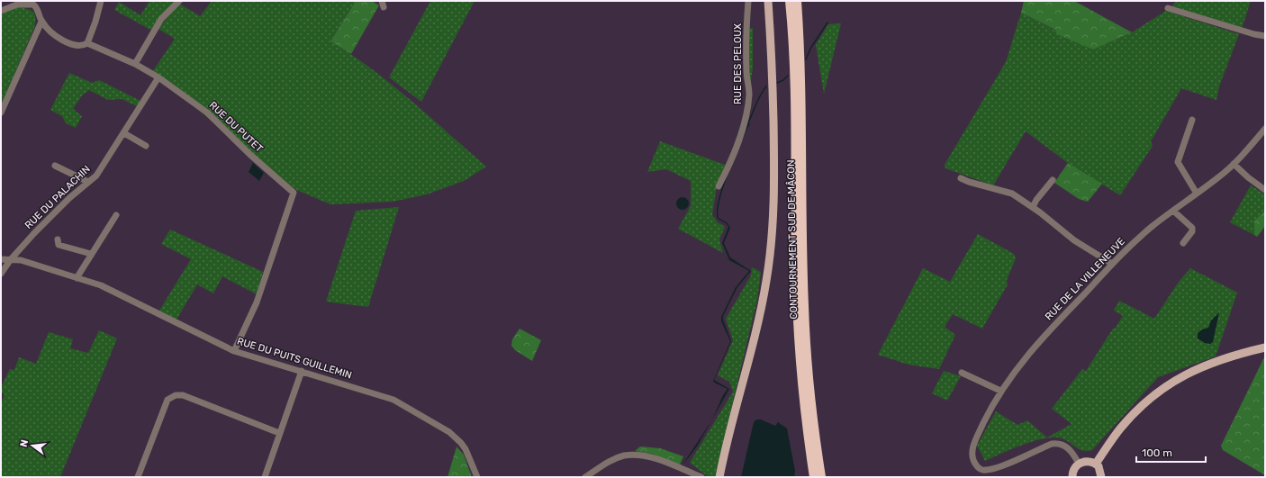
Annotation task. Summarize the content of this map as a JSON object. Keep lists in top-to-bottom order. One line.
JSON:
{"streets":{"highway":["CONTOURNEMENT SUD DE MÂCON"],"street":["RUE DES PELOUX","RUE DU PUTET","RUE DU PALACHIN","RUE DE LA VILLENEUVE","RUE DU PUITS GUILLEMIN"]},"crossings":[["RUE DU PUTET","RUE DU PALACHIN"],["RUE DU PUTET","RUE DU PUITS GUILLEMIN"],["RUE DU PALACHIN","RUE DU PUITS GUILLEMIN"]],"scale_bar":"100 m","north":"left"}
